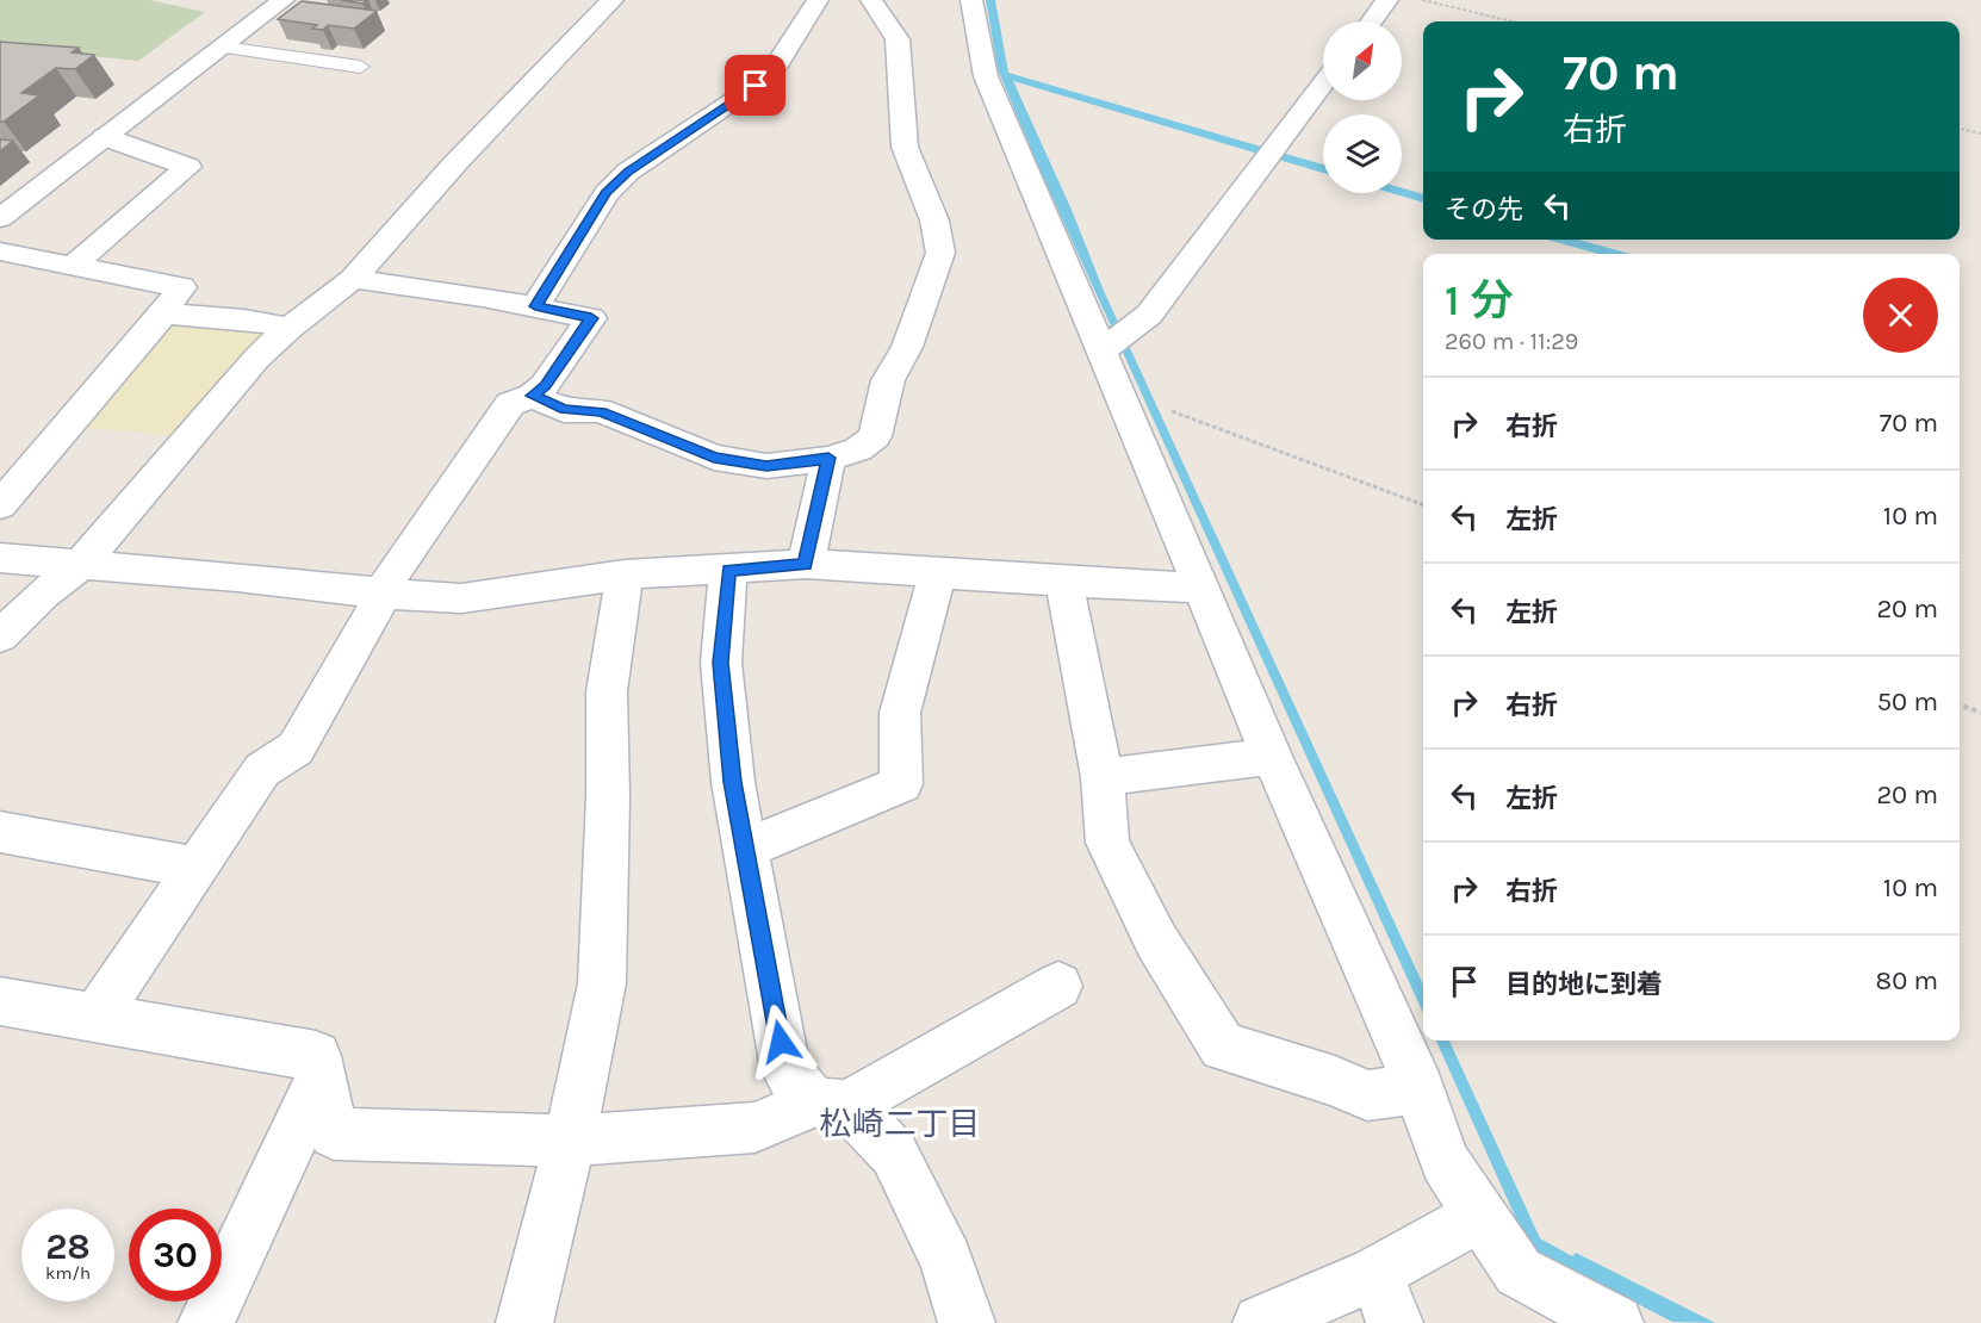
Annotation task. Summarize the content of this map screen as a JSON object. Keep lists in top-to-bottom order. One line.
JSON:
{"districts":["松崎二丁目"],"north":"top right","page":{"turn":["70 m","右折"],"then":"その先","heading":["1 分","260 m · 11:29"],"list":[{"name":"右折","value":"70 m"},{"name":"左折","value":"10 m"},{"name":"左折","value":"20 m"},{"name":"右折","value":"50 m"},{"name":"左折","value":"20 m"},{"name":"右折","value":"10 m"},{"name":"目的地に到着","value":"80 m"}],"speed":"28 km/h","limit":"30"}}
